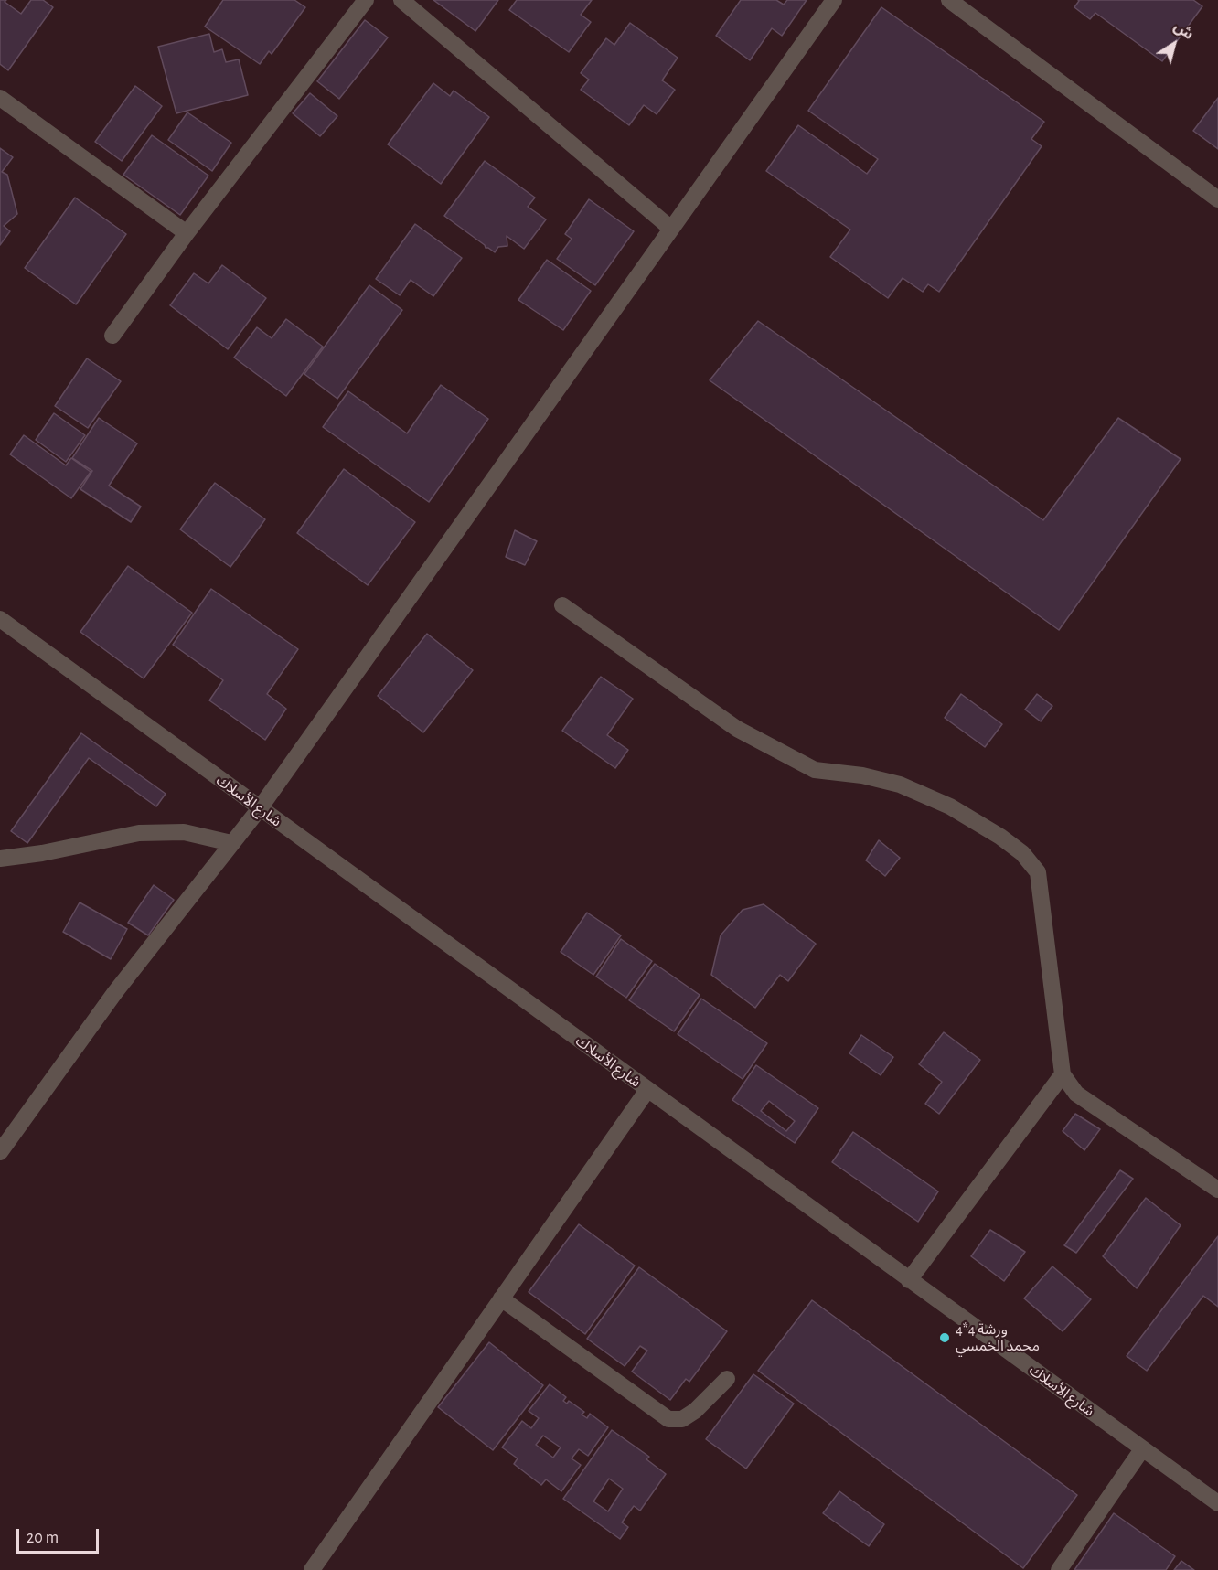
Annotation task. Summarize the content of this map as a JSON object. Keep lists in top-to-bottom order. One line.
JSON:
{"streets":{"street":["شارع الأسلاك"]},"places":["4*4 ورشة محمد الخمسي"],"scale_bar":"20 m","north":"top right"}
